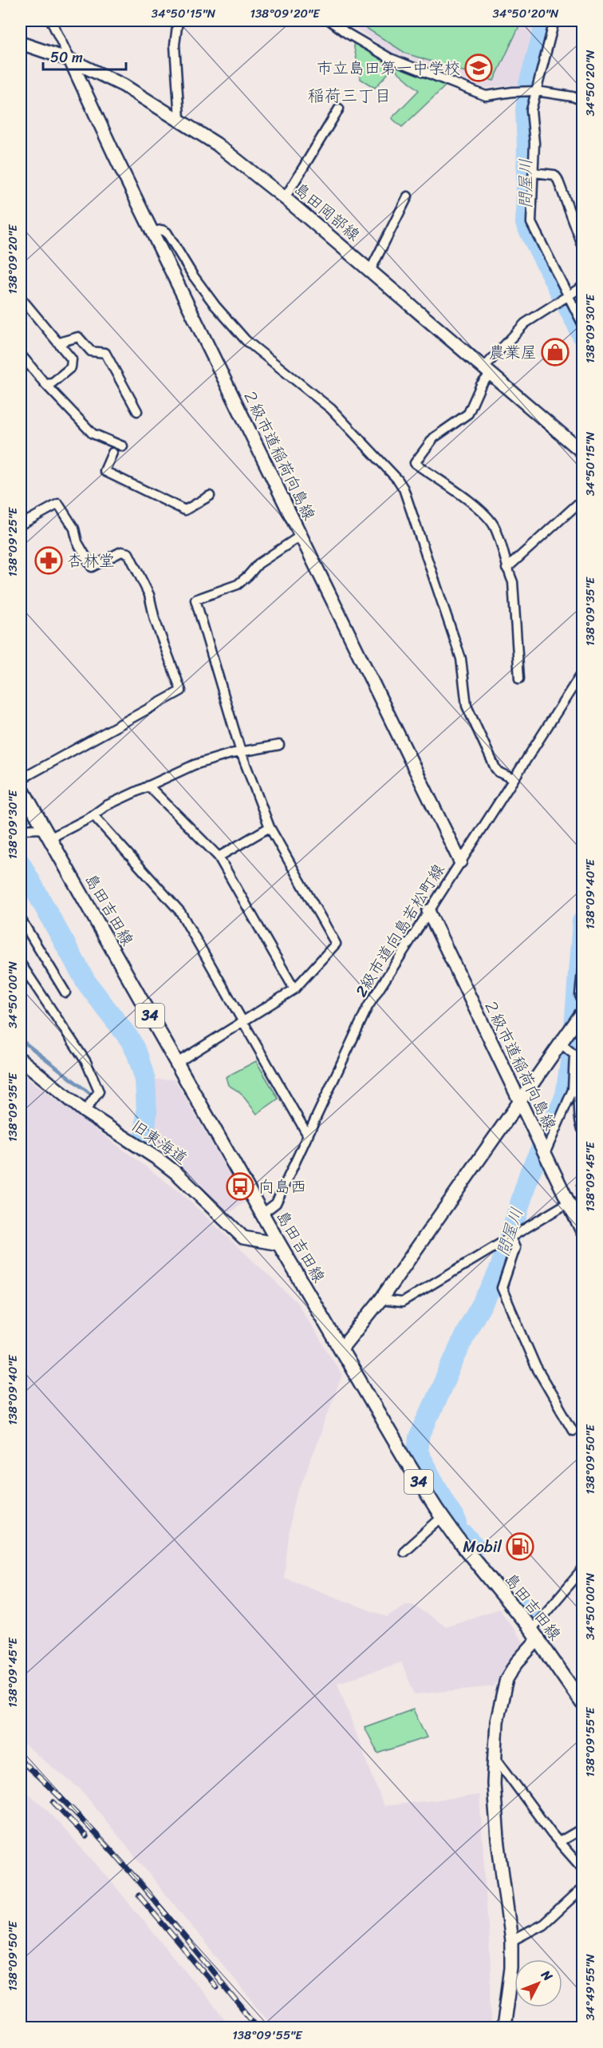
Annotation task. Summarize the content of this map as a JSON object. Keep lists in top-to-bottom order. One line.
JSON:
{"streets":{"main road":["島田吉田線","34"],"street":["島田岡部線","２級市道稲荷向島線","2級市道向島若松町線","旧東海道"]},"crossings":[["島田岡部線","２級市道稲荷向島線"],["２級市道稲荷向島線","2級市道向島若松町線"],["島田吉田線","2級市道向島若松町線"],["島田吉田線","旧東海道"]],"districts":["稲荷三丁目"],"water":["問屋川"],"places":{"school or university":["市立島田第一中学校"],"shop":["農業屋"],"pharmacy":["杏林堂"],"bus stop":["向島西"],"fuel station":["Mobil"]},"scale_bar":"50 m","north":"top right","coordinates":["34°50'15\"N","138°09'20\"E","34°50'20\"N","138°09'30\"E","138°09'25\"E","138°09'35\"E","138°09'40\"E","34°50'00\"N","138°09'45\"E","138°09'50\"E","138°09'55\"E","34°49'55\"N"]}
